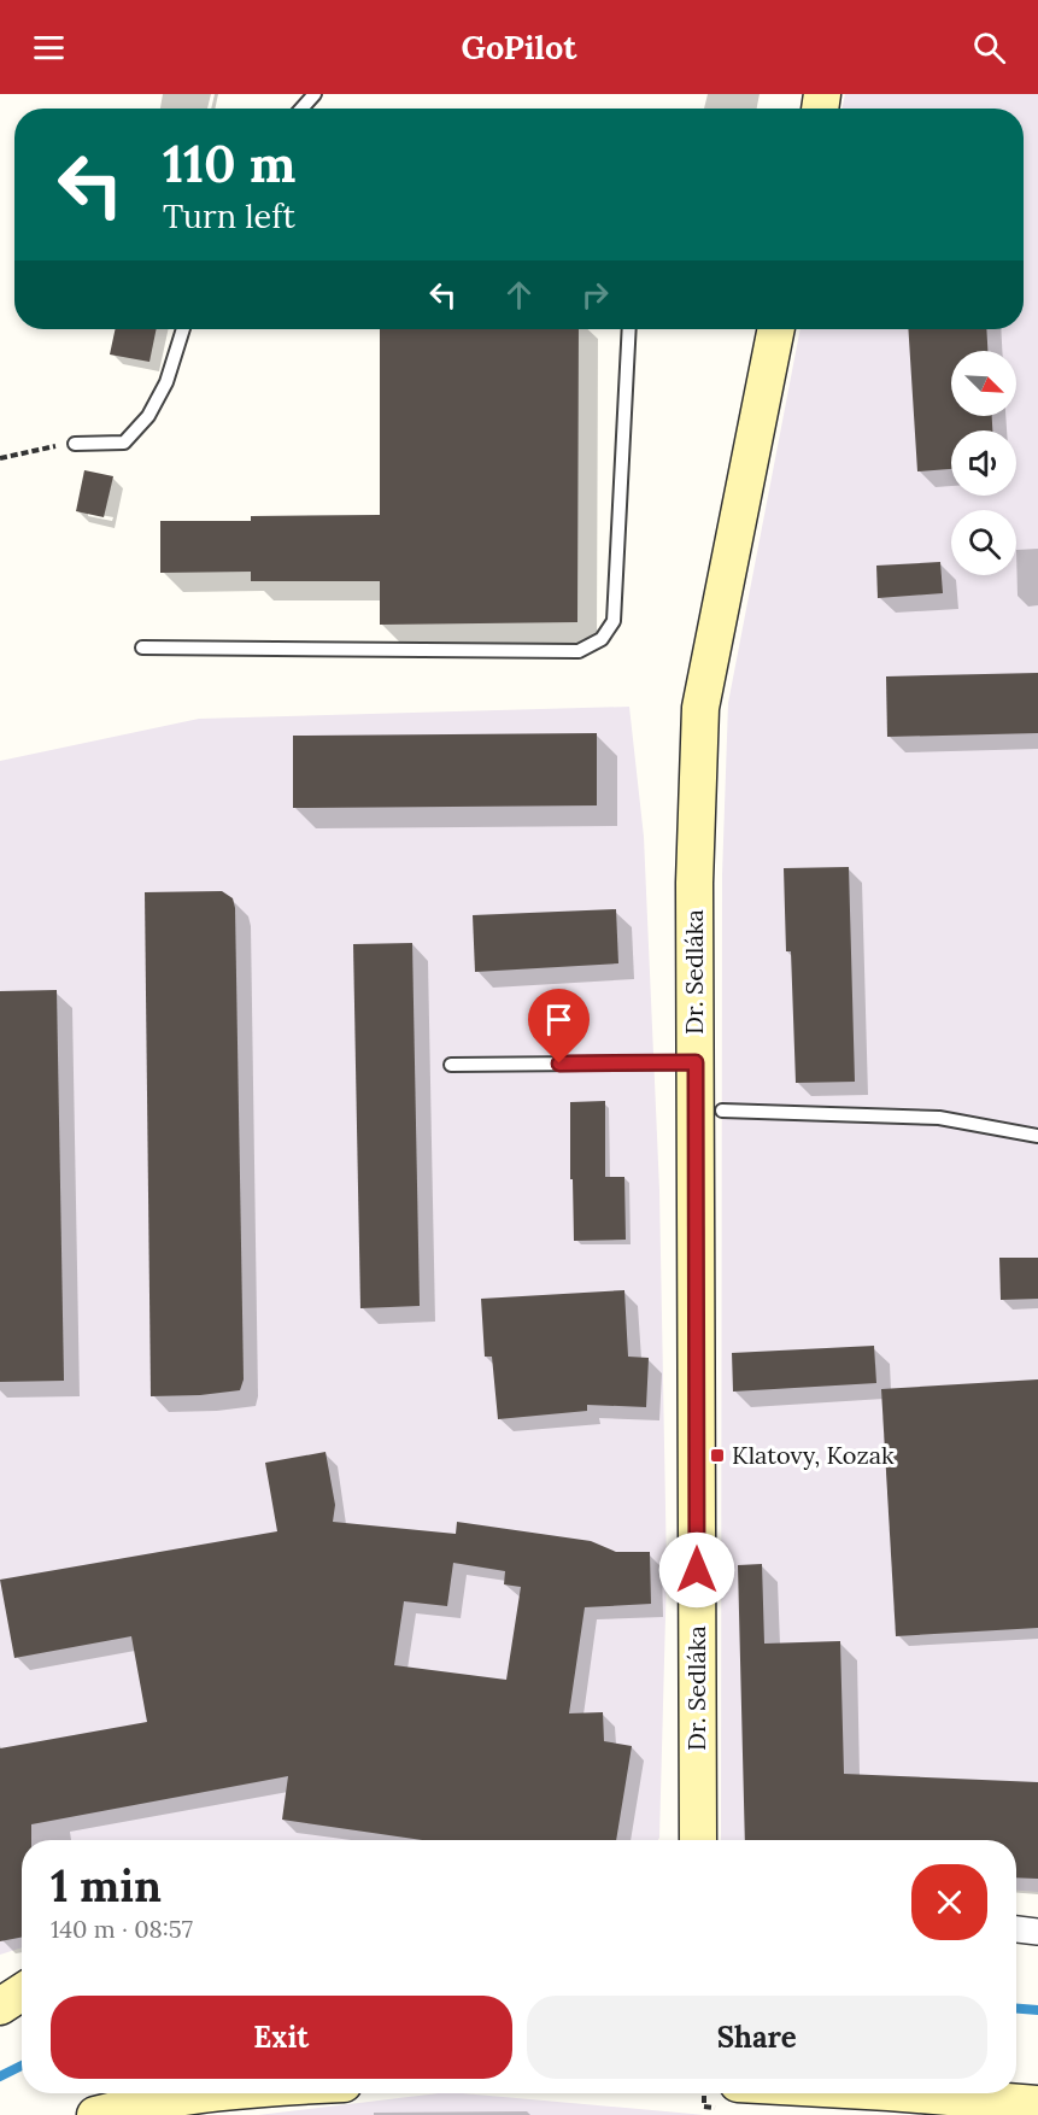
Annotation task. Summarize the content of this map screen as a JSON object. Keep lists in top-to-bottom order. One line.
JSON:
{"streets":{"street":["Dr. Sedláka"]},"places":{"transit":["Klatovy, Kozak"]},"north":"bottom right","page":{"header":"GoPilot","turn":["110 m","Turn left"],"heading":["1 min","140 m · 08:57"],"buttons":["Exit","Share"]}}
